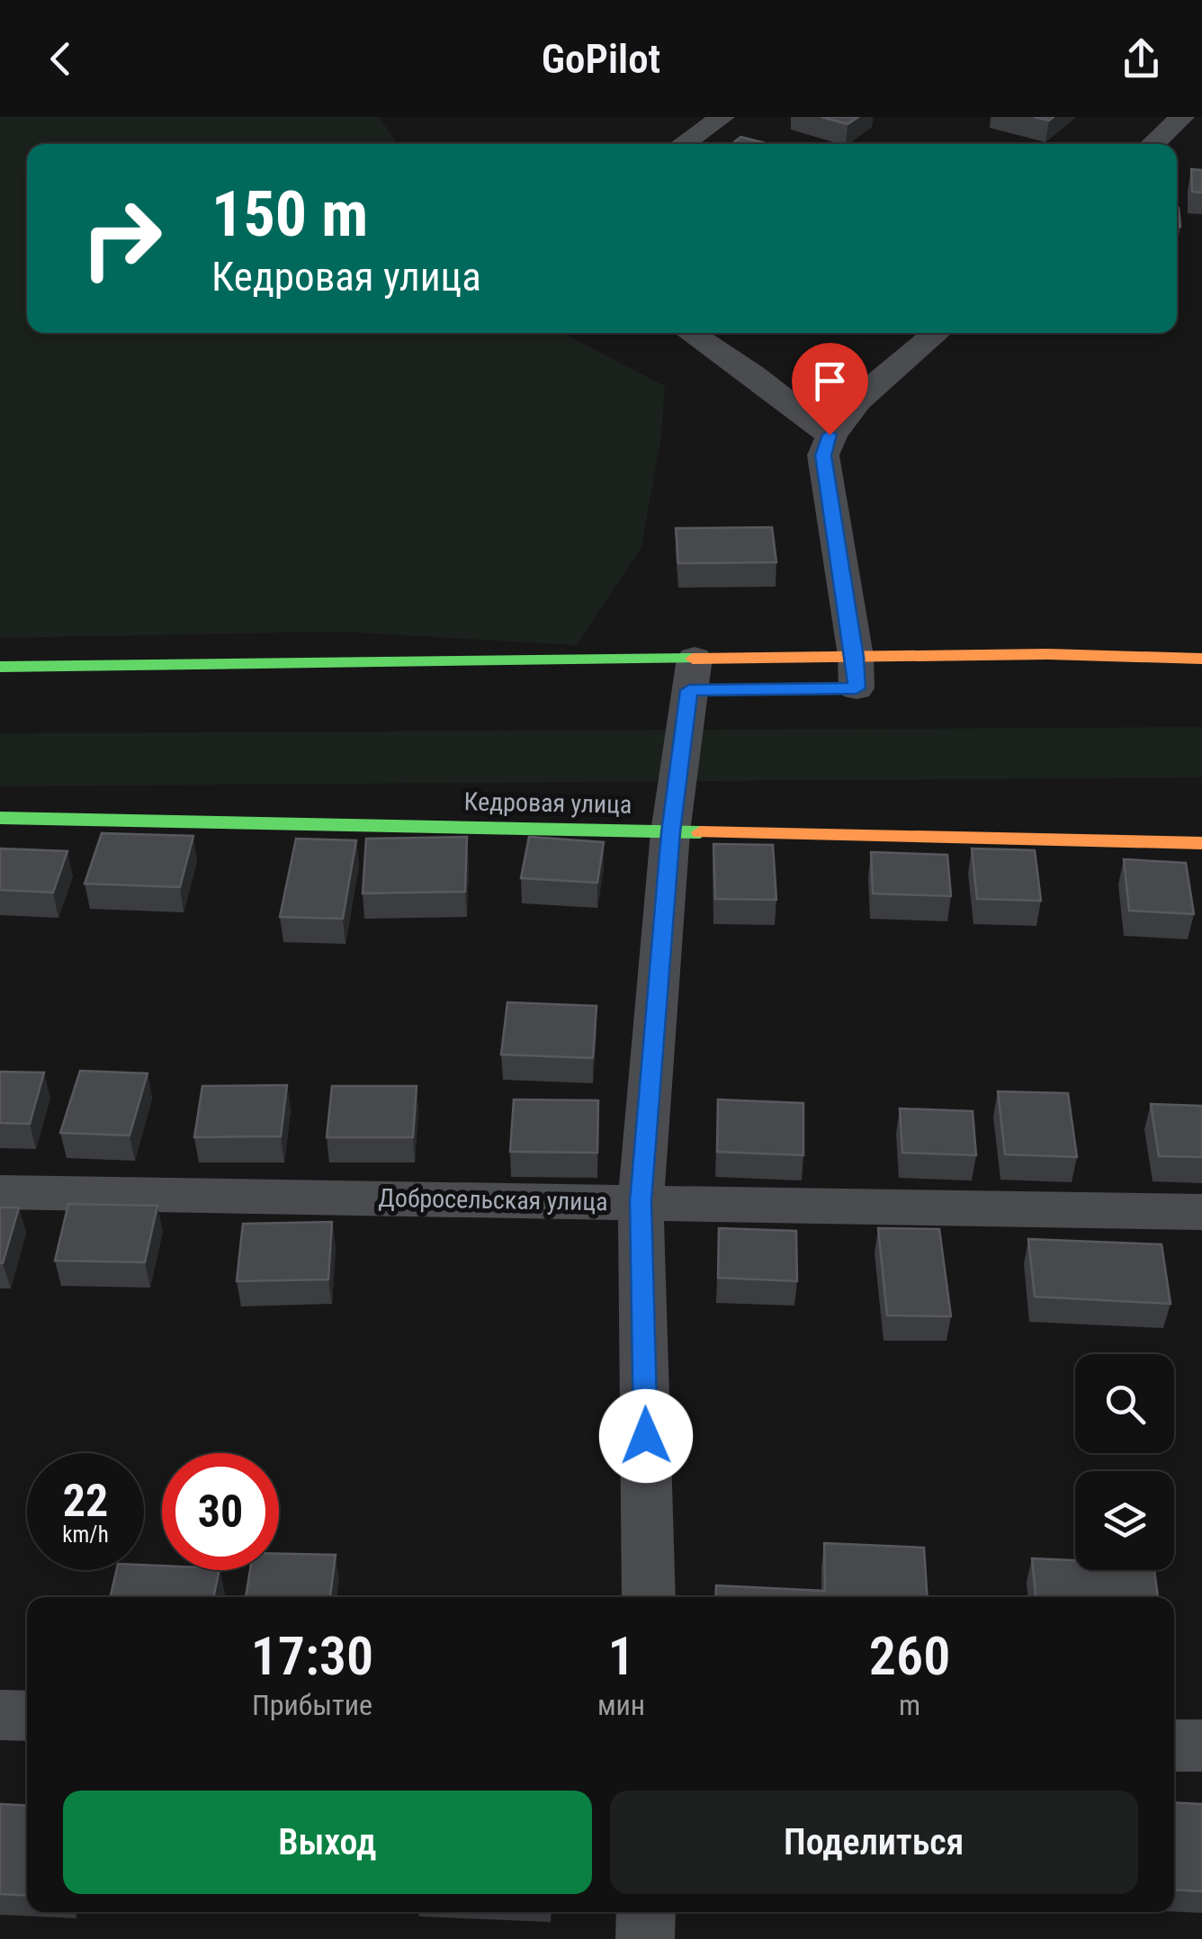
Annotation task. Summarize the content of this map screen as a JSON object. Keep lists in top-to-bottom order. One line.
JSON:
{"streets":{"main road":["Кедровая улица"],"street":["Добросельская улица"]},"page":{"header":"GoPilot","turn":["150 m","Кедровая улица"],"speed":"22 km/h","limit":"30","eta":["17:30","Прибытие","1","мин","260","m"],"buttons":["Выход","Поделиться"]}}
